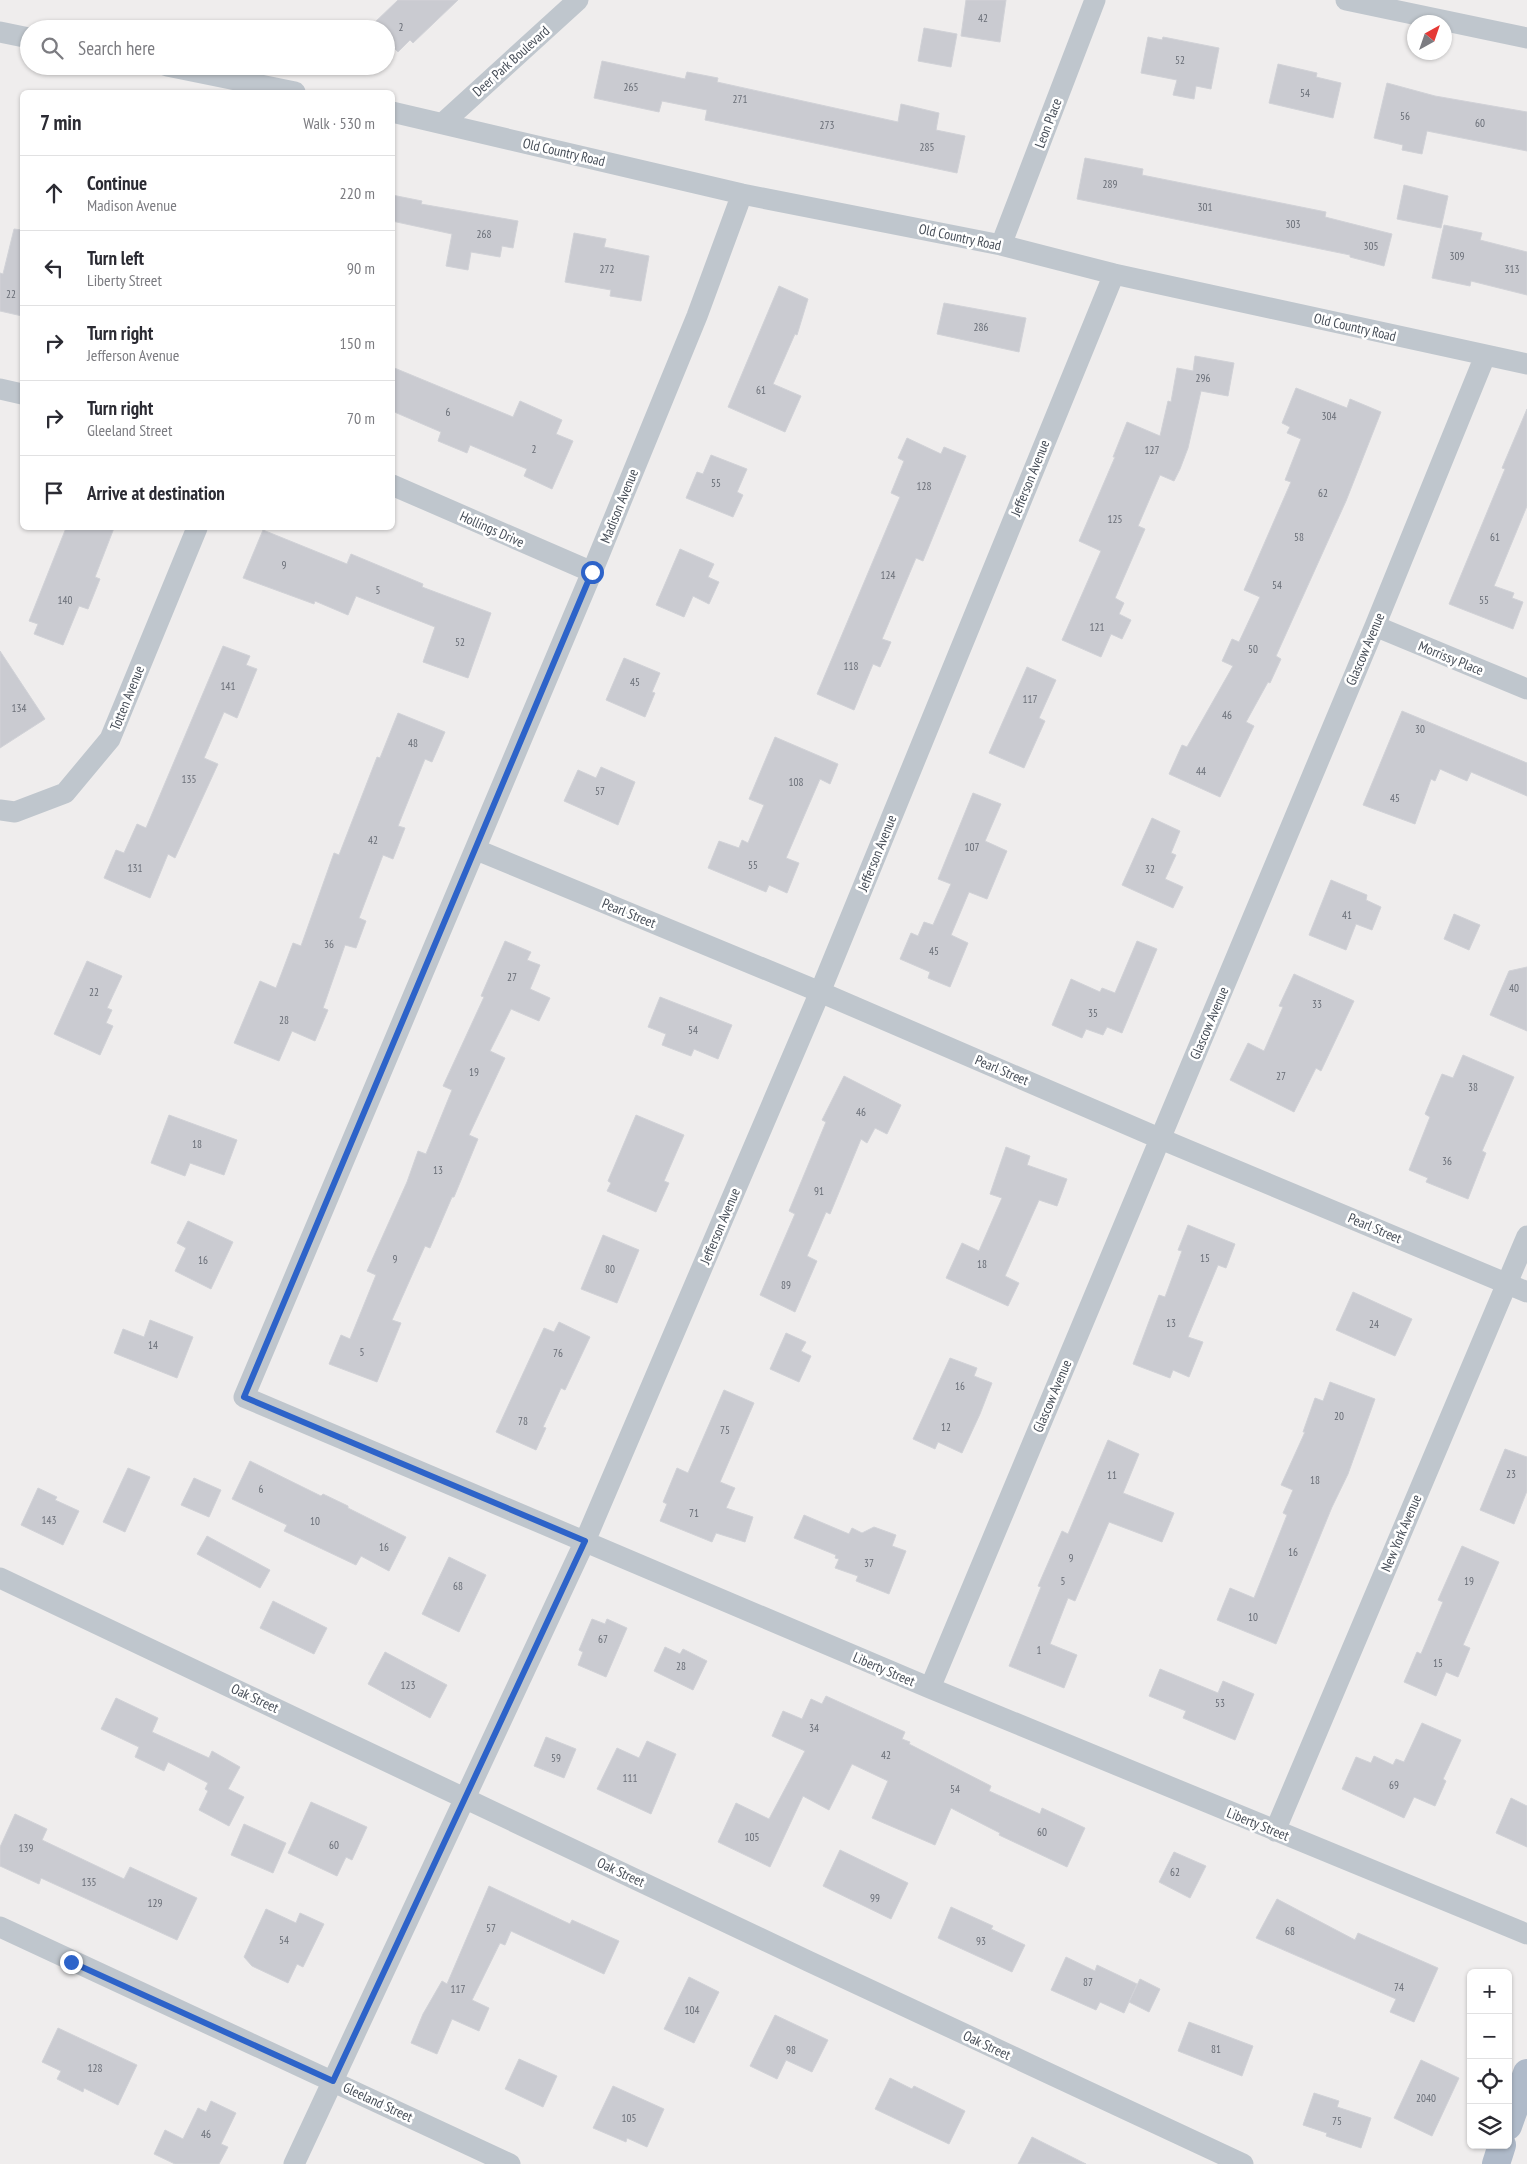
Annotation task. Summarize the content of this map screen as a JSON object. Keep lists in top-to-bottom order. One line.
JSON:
{"streets":{"street":["Deer Park Boulevard","Leon Place","Old Country Road","Jefferson Avenue","Madison Avenue","Hollings Drive","Glascow Avenue","Morrissy Place","Totten Avenue","Pearl Street","New York Avenue","Liberty Street","Oak Street","Gleeland Street"]},"crossings":[["Deer Park Boulevard","Old Country Road"],["Leon Place","Old Country Road"],["Old Country Road","Jefferson Avenue"],["Old Country Road","Madison Avenue"],["Old Country Road","Glascow Avenue"],["Jefferson Avenue","Pearl Street"],["Jefferson Avenue","Liberty Street"],["Jefferson Avenue","Oak Street"],["Jefferson Avenue","Gleeland Street"],["Madison Avenue","Hollings Drive"],["Madison Avenue","Pearl Street"],["Madison Avenue","Liberty Street"],["Glascow Avenue","Morrissy Place"],["Glascow Avenue","Pearl Street"],["Glascow Avenue","Liberty Street"],["Pearl Street","New York Avenue"],["New York Avenue","Liberty Street"]],"house_numbers":["42","2","52","265","54","271","56","60","273","285","289","301","303","268","305","309","272","313","22","286","296","61","6","304","2","127","55","128","62","125","58","61","9","124","54","5","140","55","121","52","50","118","45","141","117","134","46","30","48","44","135","108","57","45","42","107","55","131","32","41","36","45","27","40","22","33","35","28","54","19","27","38","46","18","36","13","91","15","9","16","18","80","89","13","24","14","5","76","16","20","78","12","75","23","11","18","6","71","143","10","16","16","9","37","5","19","68","10","67","1","15","28","123","53","34","42","59","111","69","54","60","105","60","139","62","135","99","129","57","68","54","93","87","74","117","104","81","98","128","2040","105","75","46"],"north":"top right","page":{"search":"Search here","heading":["7 min","Walk · 530 m"],"list":[["Continue","Madison Avenue","220 m"],["Turn left","Liberty Street","90 m"],["Turn right","Jefferson Avenue","150 m"],["Turn right","Gleeland Street","70 m"],"Arrive at destination"],"map_buttons":["+","−"]}}
